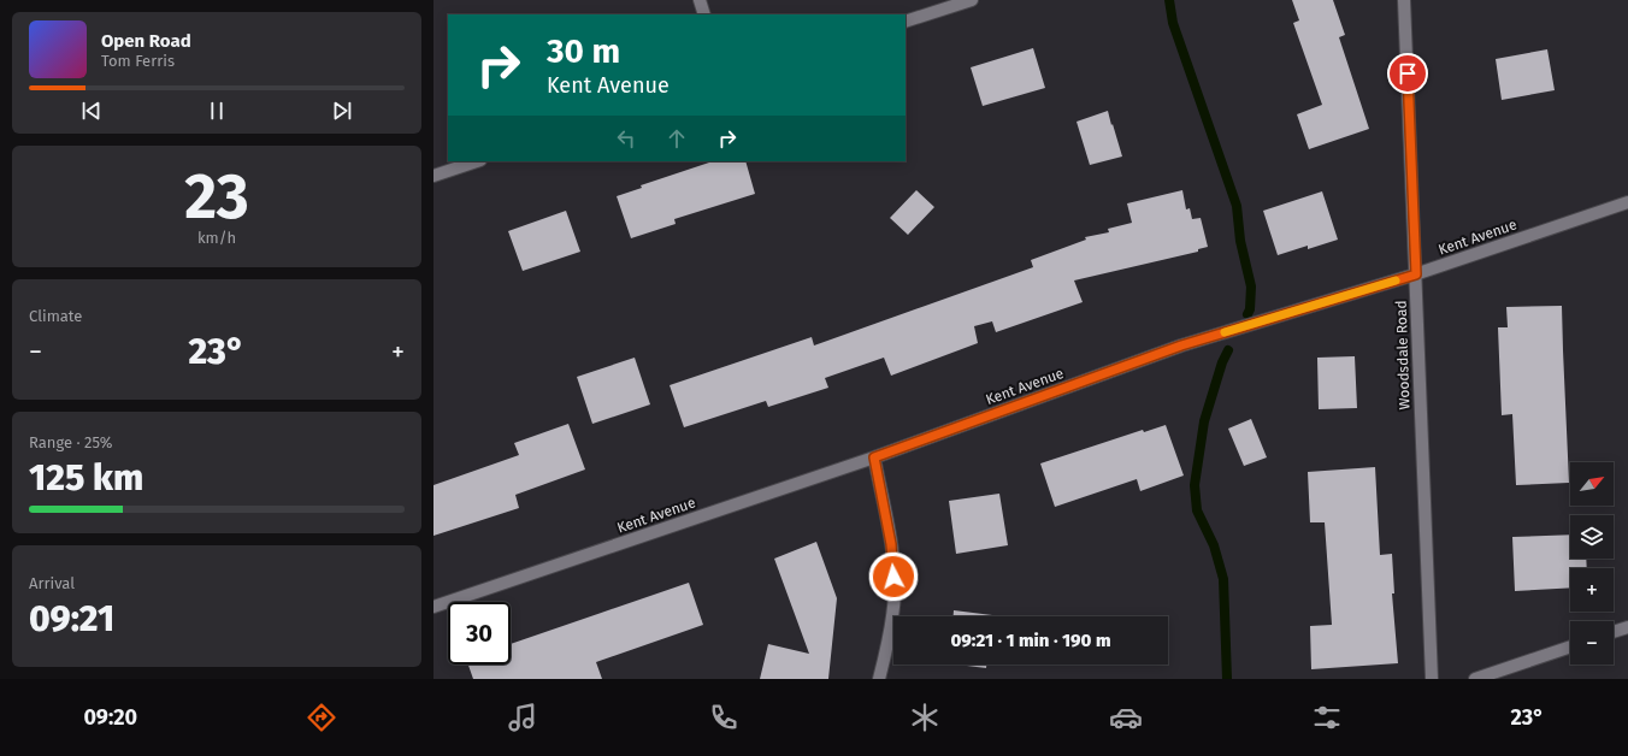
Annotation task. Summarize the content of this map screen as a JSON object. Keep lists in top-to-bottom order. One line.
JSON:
{"streets":{"street":["Kent Avenue","Woodsdale Road"]},"crossings":[["Kent Avenue","Woodsdale Road"]],"north":"top right","page":{"turn":["30 m","Kent Avenue"],"song":["Open Road","Tom Ferris"],"tile":[["23","km/h"],"Climate",["Range · 25%","125 km"],["Arrival","09:21"]],"heat":["−","23°","+"],"map_buttons":["+","−"],"limit":"30","trip":"09:21 · 1 min · 190 m","tabs":["09:20","23°"]}}
